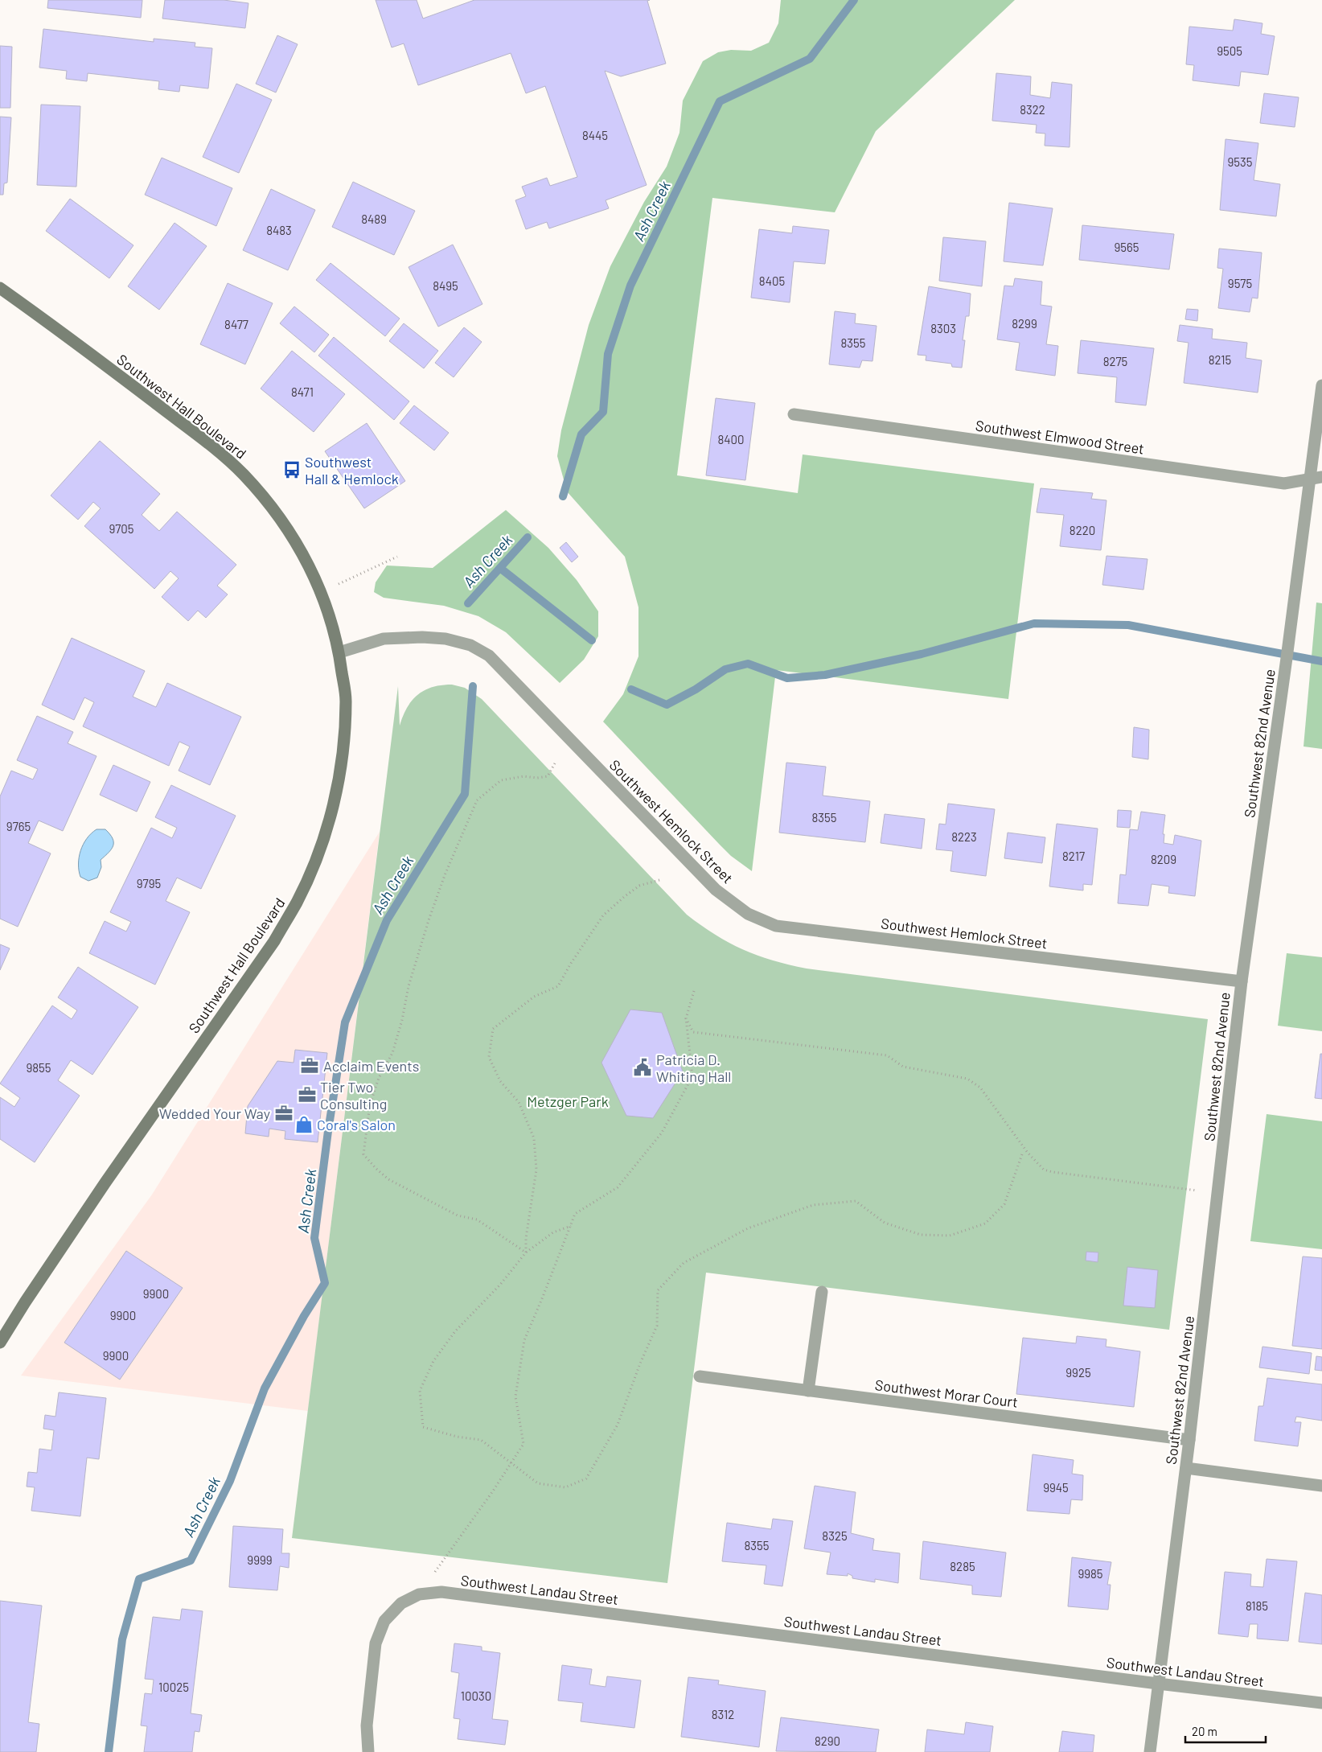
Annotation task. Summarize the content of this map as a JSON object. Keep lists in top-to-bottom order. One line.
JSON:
{"streets":{"main road":["Southwest Hall Boulevard"],"street":["Southwest Elmwood Street","Southwest 82nd Avenue","Southwest Hemlock Street","Southwest Morar Court","Southwest Landau Street"]},"crossings":[["Southwest Hall Boulevard","Southwest Hemlock Street"],["Southwest Elmwood Street","Southwest 82nd Avenue"],["Southwest 82nd Avenue","Southwest Hemlock Street"],["Southwest 82nd Avenue","Southwest Morar Court"],["Southwest 82nd Avenue","Southwest Landau Street"]],"water":["Ash Creek"],"parks":["Metzger Park"],"places":{"bus stop":["Southwest Hall & Hemlock"],"office":["Acclaim Events","Tier Two Consulting","Wedded Your Way"],"public building":["Patricia D. Whiting Hall"],"shop":["Coral's Salon"]},"house_numbers":["9505","8322","8445","9535","8489","8483","9565","8405","9575","8495","8299","8477","8303","8355","8215","8275","8471","8400","9705","8220","8355","9765","8223","8217","8209","9795","9855","9900","9900","9900","9925","9945","8325","8355","9999","8285","9985","8185","10025","10030","8312","8290"],"scale_bar":"20 m"}
